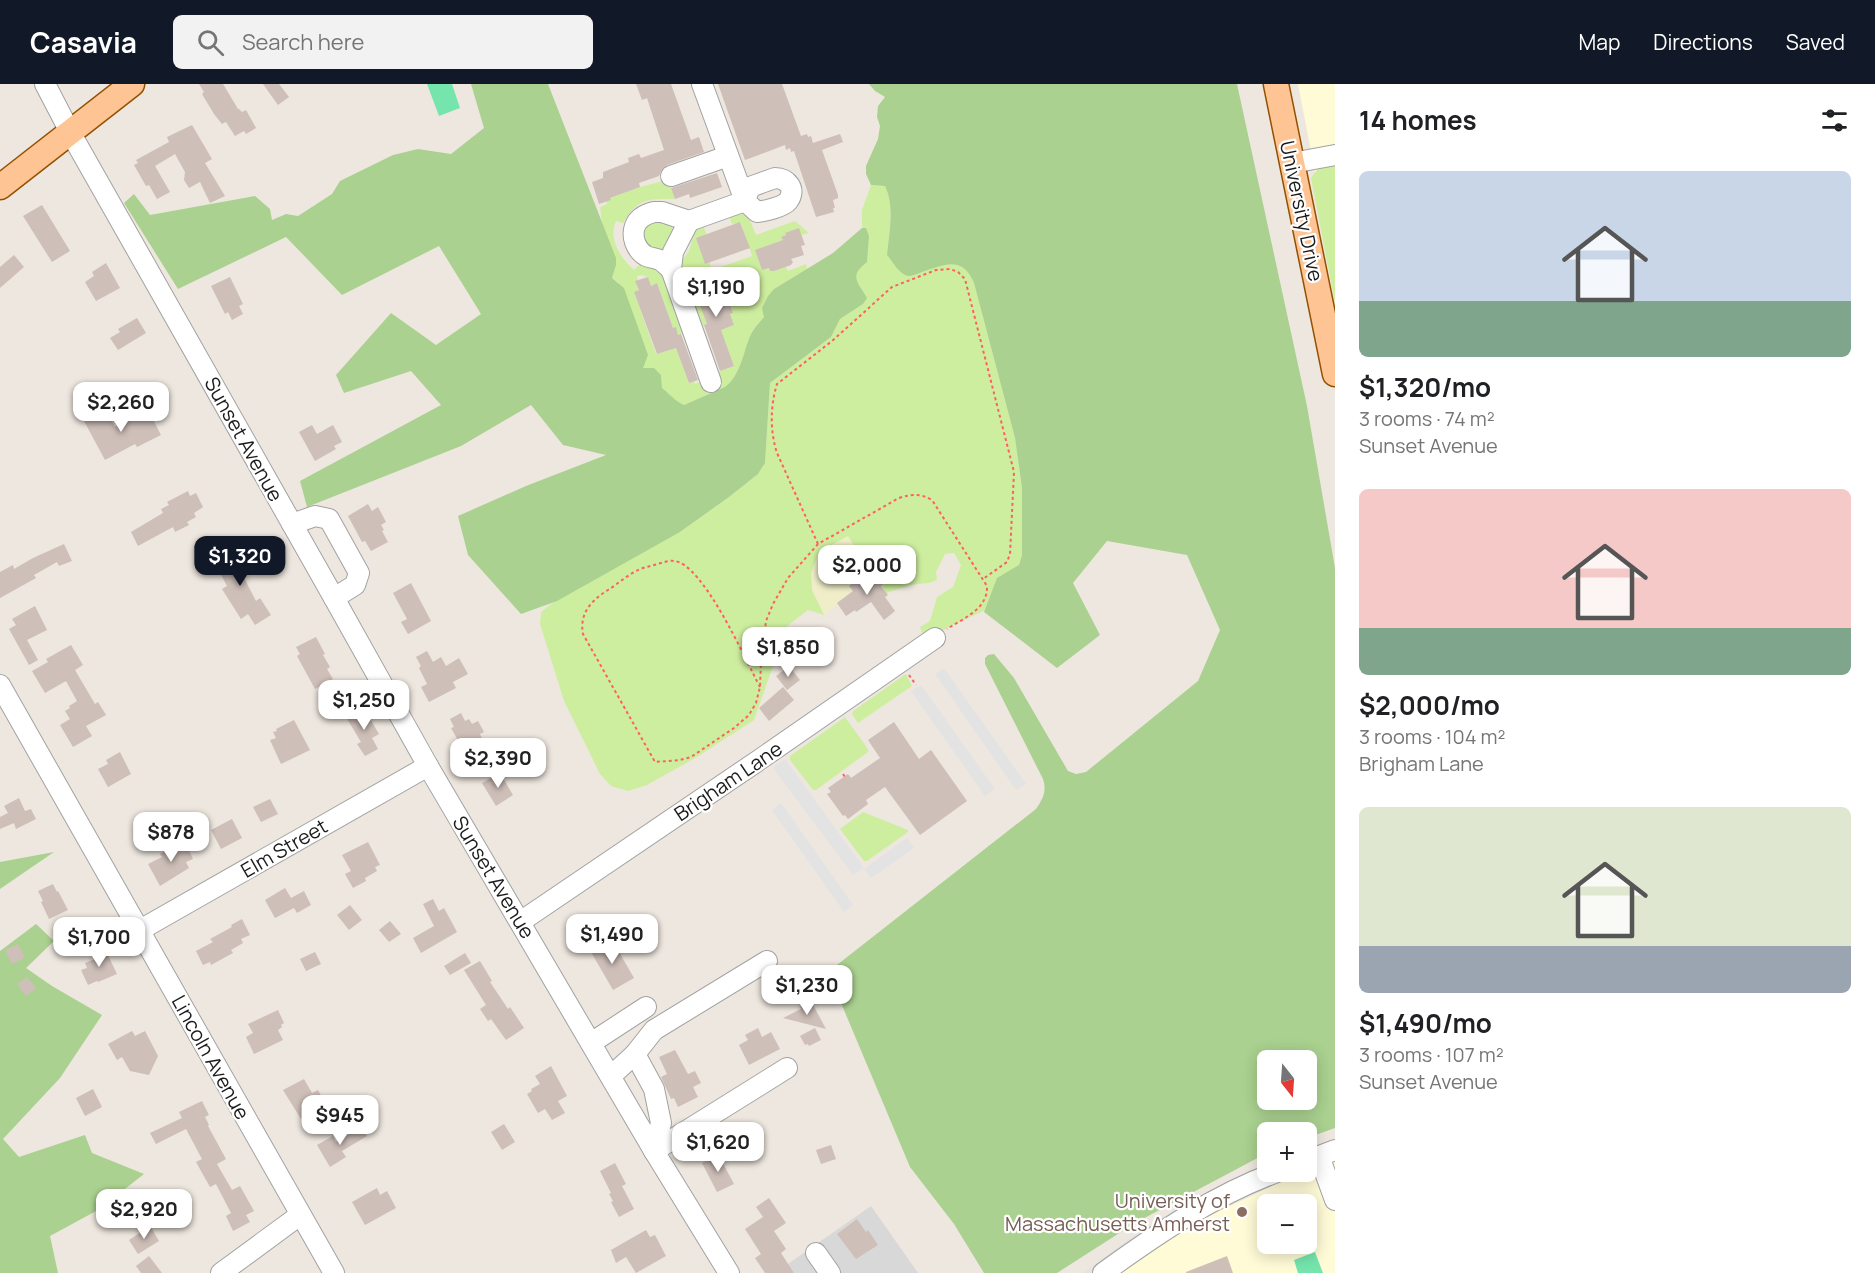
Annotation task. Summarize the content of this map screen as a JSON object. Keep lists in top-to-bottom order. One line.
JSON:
{"streets":{"main road":["University Drive"],"street":["Sunset Avenue","Brigham Lane","Elm Street","Lincoln Avenue"]},"crossings":[["Sunset Avenue","Brigham Lane"],["Sunset Avenue","Elm Street"],["Elm Street","Lincoln Avenue"]],"places":["University of Massachusetts Amherst"],"north":"bottom","page":{"header":"Casavia","search":"Search here","nav":["Map","Directions","Saved"],"heading":"14 homes","list":[{"name":"$1,320/mo","note":"3 rooms · 74 m² · Sunset Avenue"},{"name":"$2,000/mo","note":"3 rooms · 104 m² · Brigham Lane"},{"name":"$1,490/mo","note":"3 rooms · 107 m² · Sunset Avenue"}],"price":["$1,190","$2,260","$1,320","$2,000","$1,850","$1,250","$2,390","$878","$1,490","$1,700","$1,230","$945","$1,620","$2,920"],"map_buttons":["+","−"]}}
